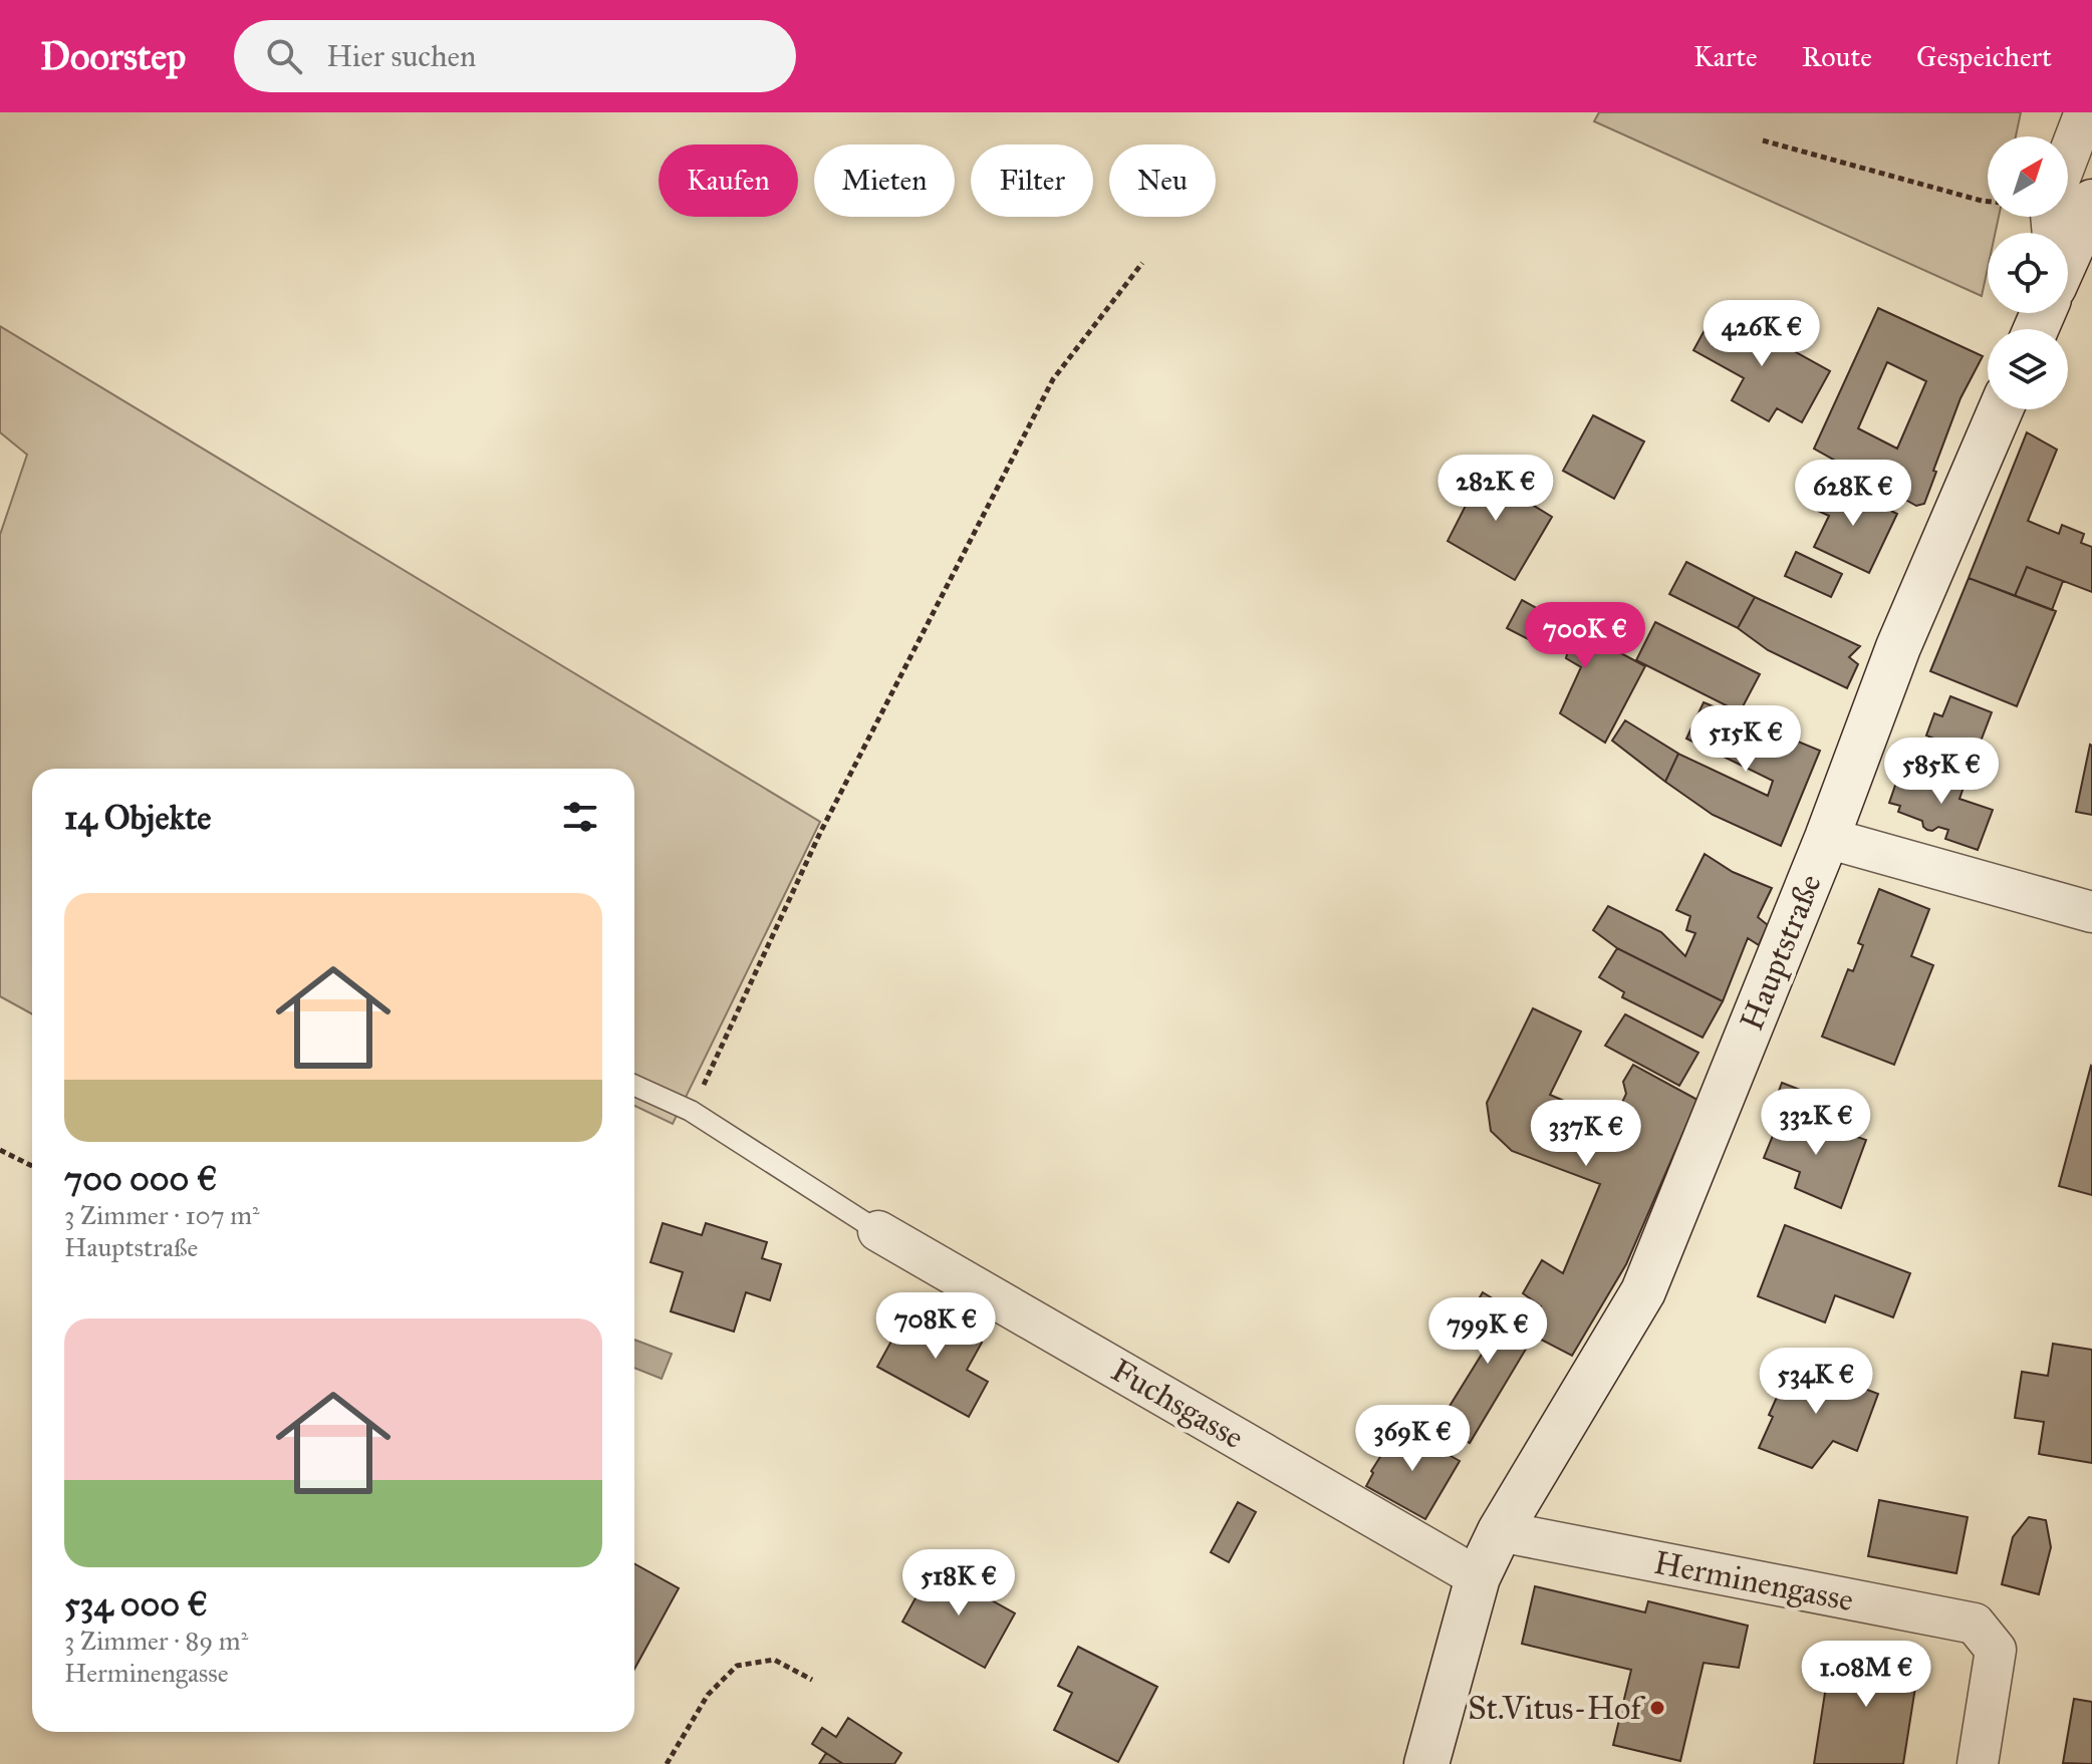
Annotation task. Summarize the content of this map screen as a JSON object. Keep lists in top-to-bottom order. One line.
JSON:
{"streets":{"main road":["Hauptstraße"],"street":["Fuchsgasse","Herminengasse"]},"crossings":[["Hauptstraße","Fuchsgasse"],["Hauptstraße","Herminengasse"]],"places":["St.Vitus-Hof"],"north":"top right","page":{"header":"Doorstep","search":"Hier suchen","nav":["Karte","Route","Gespeichert"],"chip":["Kaufen","Mieten","Filter","Neu"],"price":["426K €","282K €","628K €","700K €","515K €","585K €","332K €","337K €","708K €","799K €","534K €","369K €","518K €","1.08M €"],"heading":"14 Objekte","list":[{"name":"700 000 €","note":"3 Zimmer · 107 m² · Hauptstraße"},{"name":"534 000 €","note":"3 Zimmer · 89 m² · Herminengasse"}]}}
